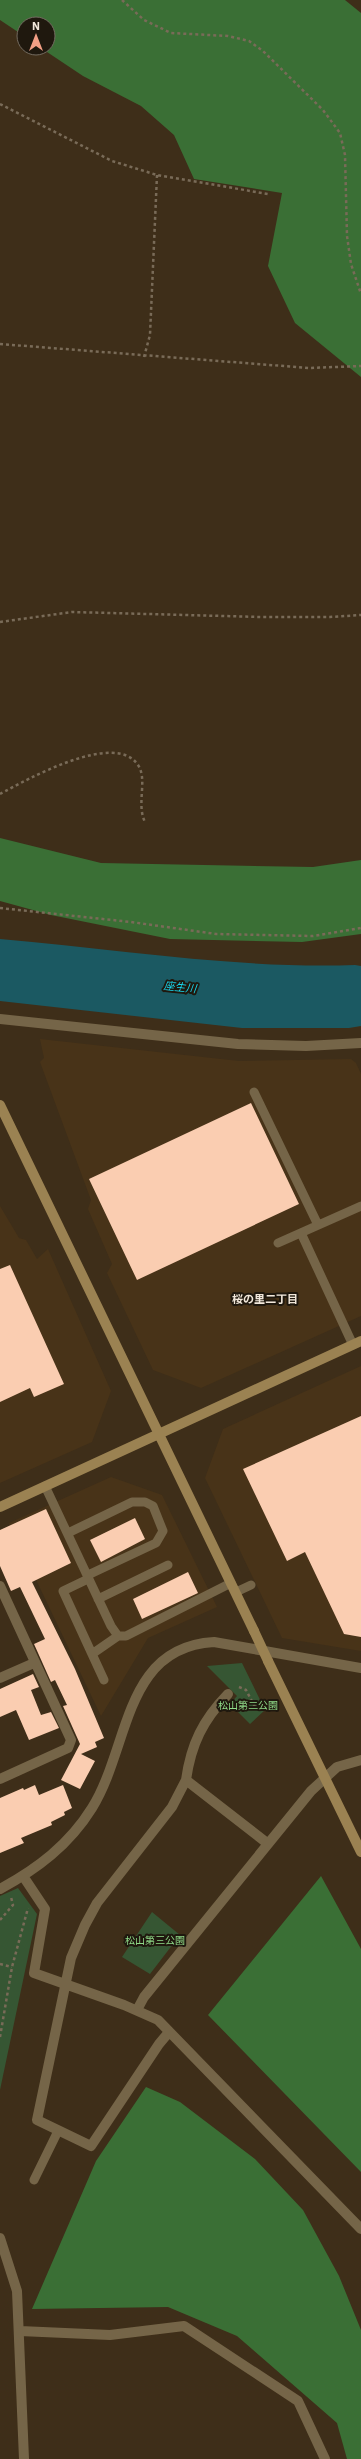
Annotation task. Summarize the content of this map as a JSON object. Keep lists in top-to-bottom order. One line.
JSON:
{"districts":["桜の里二丁目"],"water":["座生川"],"parks":["松山第二公園","松山第三公園"],"north":"top"}
